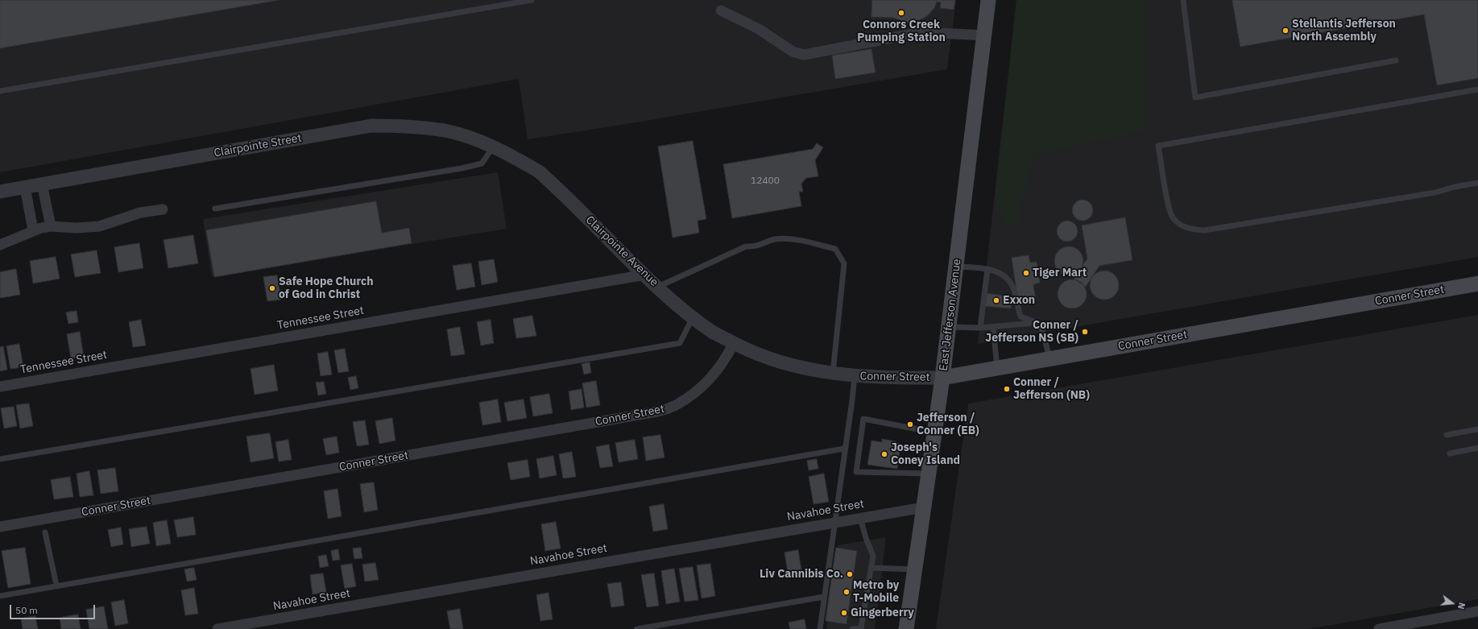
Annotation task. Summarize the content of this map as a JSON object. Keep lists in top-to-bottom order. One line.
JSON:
{"streets":{"main road":["Conner Street","East Jefferson Avenue"],"street":["Clairpointe Street","Clairpointe Avenue","Tennessee Street","Navahoe Street"]},"crossings":[["Clairpointe Street","Clairpointe Avenue"],["Clairpointe Avenue","Conner Street"],["Clairpointe Avenue","Tennessee Street"],["Conner Street","East Jefferson Avenue"],["East Jefferson Avenue","Navahoe Street"]],"places":["Connors Creek Pumping Station","Stellantis Jefferson North Assembly","Tiger Mart","Safe Hope Church of God in Christ","Exxon","Conner / Jefferson NS (SB)","Conner / Jefferson (NB)","Jefferson / Conner (EB)","Joseph's Coney Island","Liv Cannibis Co.","Metro by T-Mobile","Gingerberry"],"house_numbers":["12400"],"scale_bar":"50 m","north":"right"}
